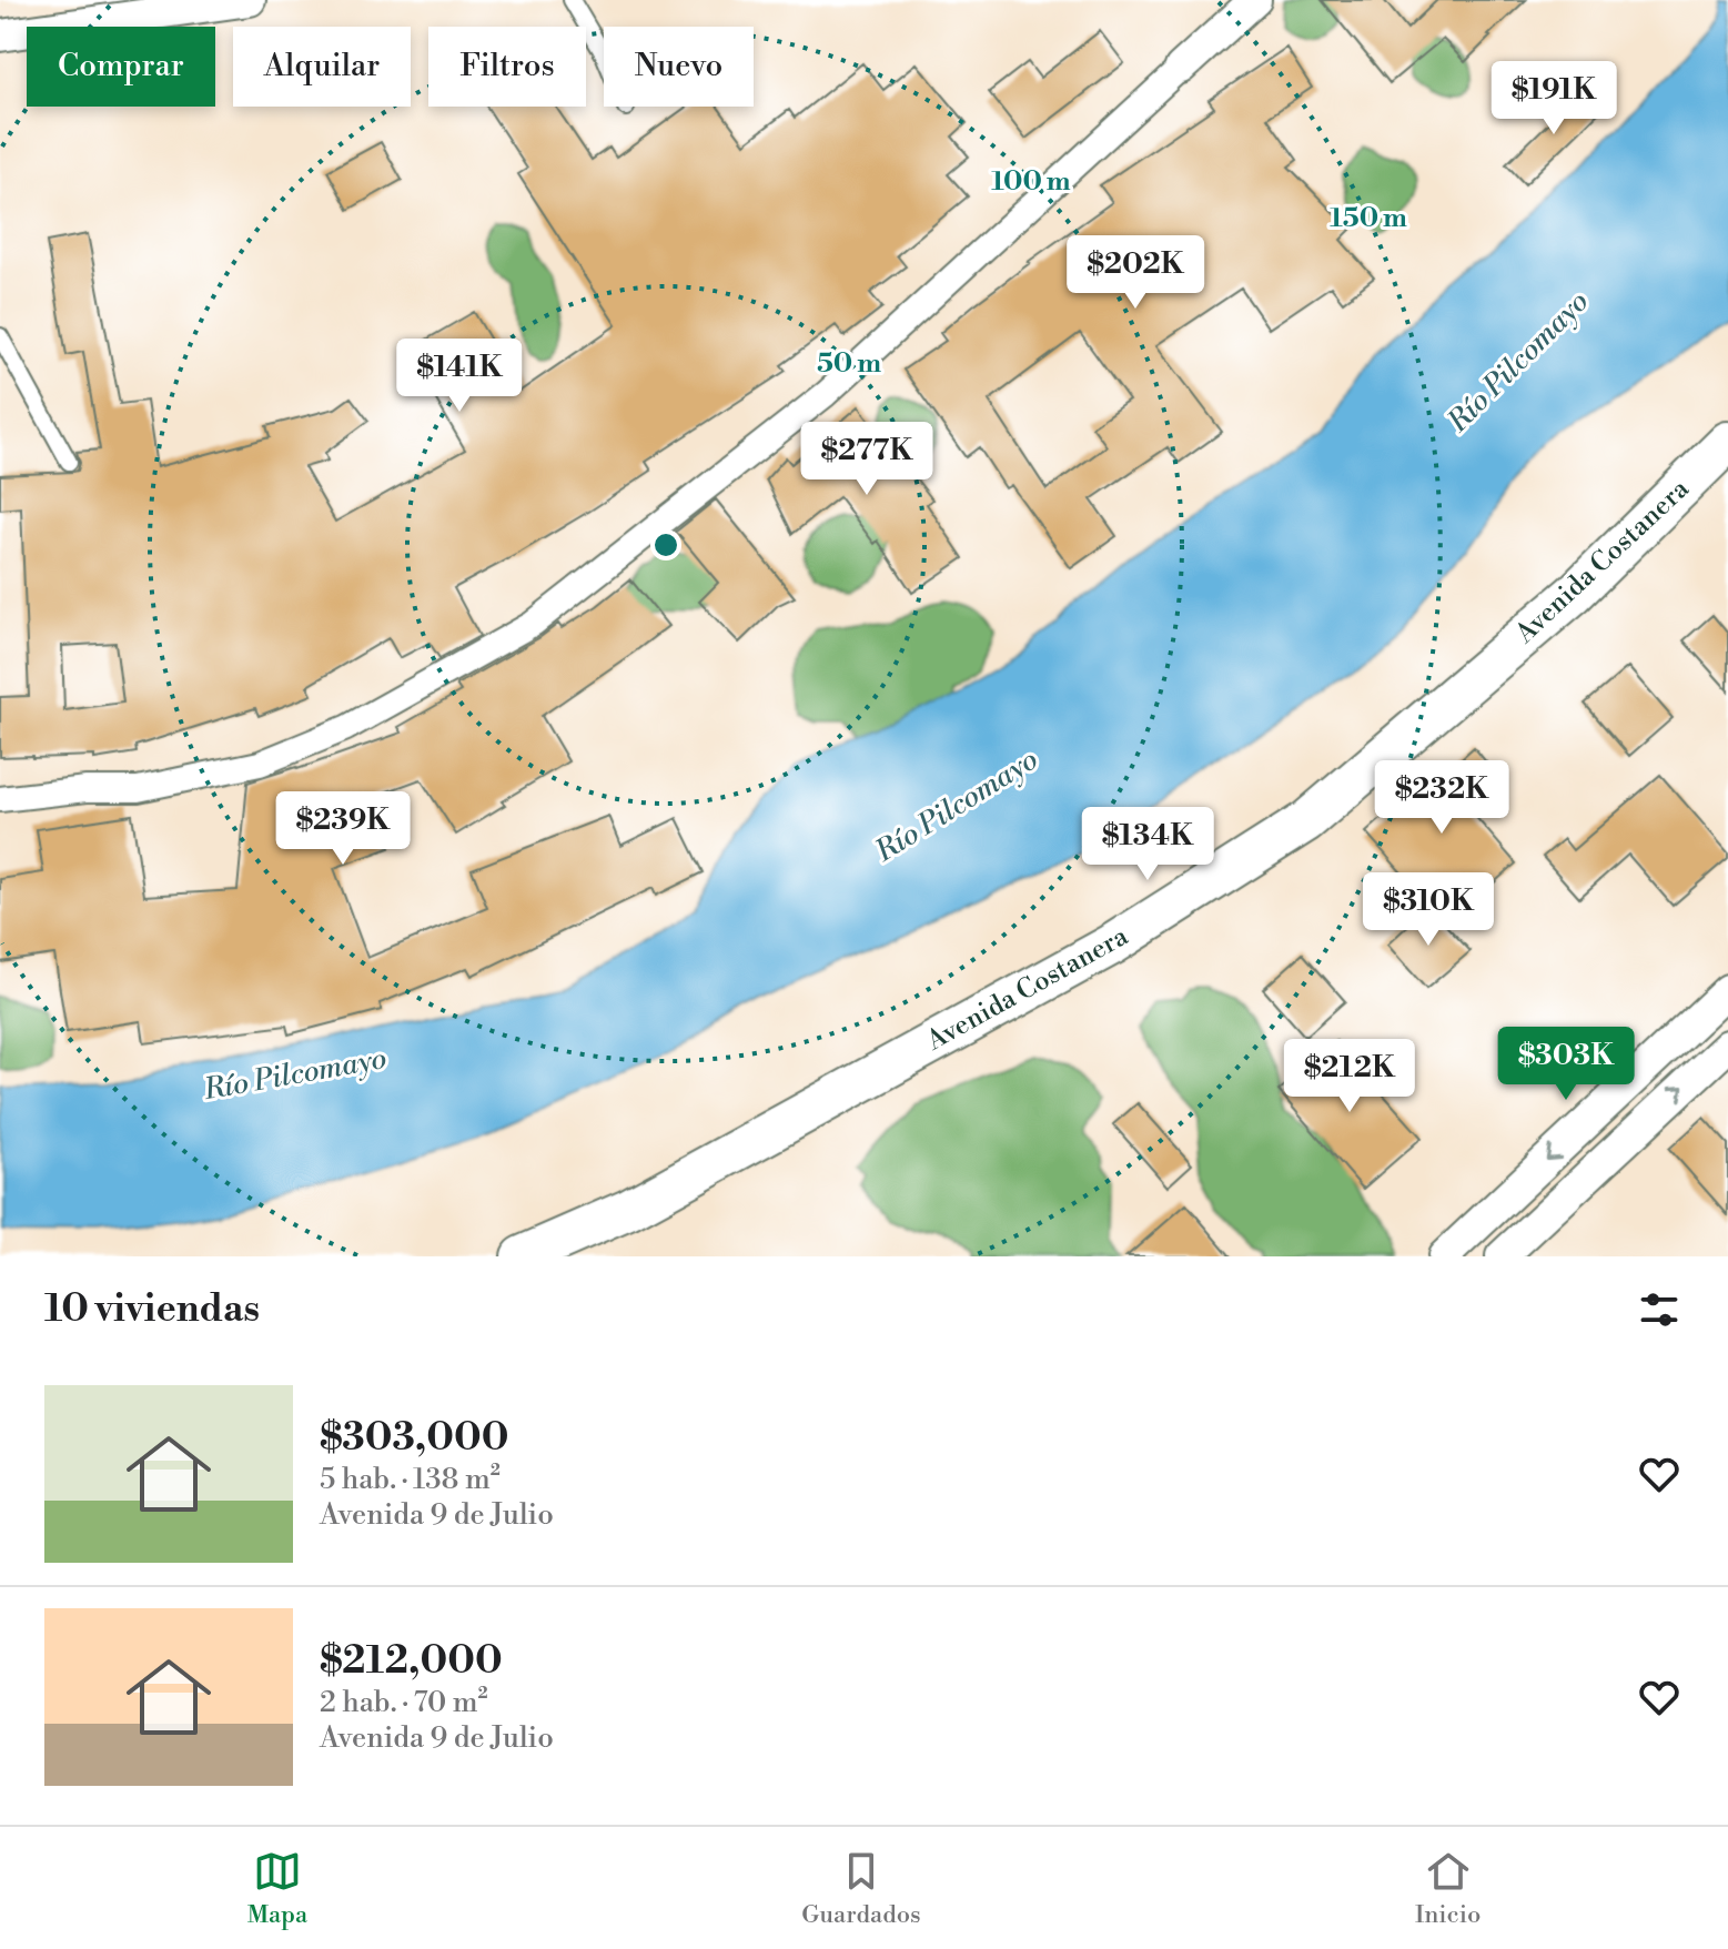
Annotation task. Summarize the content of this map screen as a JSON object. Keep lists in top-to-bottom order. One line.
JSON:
{"streets":{"street":["Avenida Costanera"]},"water":["Río Pilcomayo"],"page":{"chip":["Comprar","Alquilar","Filtros","Nuevo"],"price":["$191K","$202K","$141K","$277K","$232K","$239K","$134K","$310K","$303K","$212K"],"heading":"10 viviendas","list":[{"name":"$303,000","note":"5 hab. · 138 m² · Avenida 9 de Julio"},{"name":"$212,000","note":"2 hab. · 70 m² · Avenida 9 de Julio"}],"tabs":["Mapa","Guardados","Inicio"]},"rings":["100 m","150 m","50 m"]}
